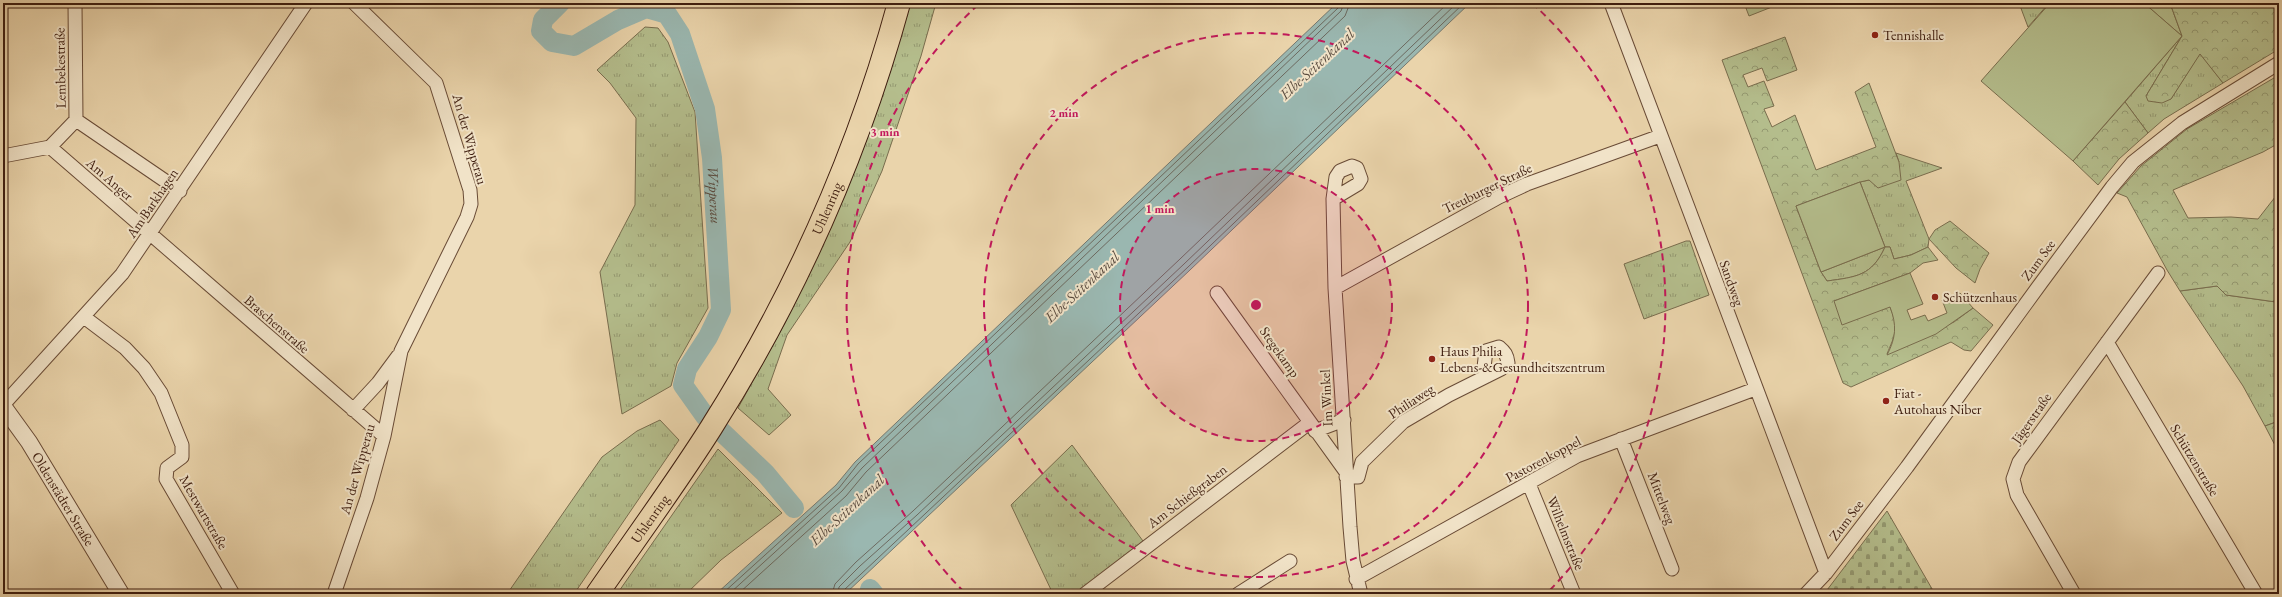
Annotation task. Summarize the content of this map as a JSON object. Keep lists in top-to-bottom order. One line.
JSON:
{"streets":{"highway":["Uhlenring"],"street":["Lembekestraße","An der Wipperau","Am Anger","Treuburger Straße","Am Barkhagen","Zum See","Sandweg","Braschenstraße","Stegekamp","Im Winkel","Philiaweg","Jägerstraße","Pastorenkoppel","Schützenstraße","Am Schießgraben","Mittelweg","Oldenstädter Straße","Mestwartstraße","Wilhelmstraße"]},"crossings":[["Lembekestraße","Am Anger"],["An der Wipperau","Braschenstraße"],["Am Anger","Am Barkhagen"],["Am Anger","Braschenstraße"],["Treuburger Straße","Sandweg"],["Treuburger Straße","Im Winkel"],["Am Barkhagen","Braschenstraße"],["Am Barkhagen","Oldenstädter Straße"],["Am Barkhagen","Mestwartstraße"],["Zum See","Sandweg"],["Sandweg","Pastorenkoppel"],["Stegekamp","Im Winkel"],["Stegekamp","Philiaweg"],["Stegekamp","Am Schießgraben"],["Im Winkel","Philiaweg"],["Im Winkel","Pastorenkoppel"],["Jägerstraße","Schützenstraße"],["Pastorenkoppel","Mittelweg"],["Pastorenkoppel","Wilhelmstraße"]],"water":["Elbe-Seitenkanal","Wipperau"],"places":["Tennishalle","Schützenhaus","Haus Philia Lebens-&Gesundheitszentrum","Fiat - Autohaus Niber"],"rings":["2 min","3 min","1 min"]}
